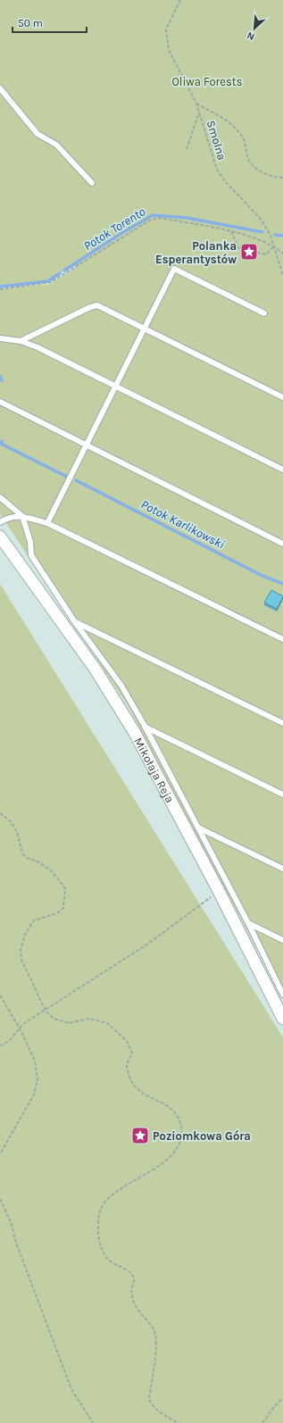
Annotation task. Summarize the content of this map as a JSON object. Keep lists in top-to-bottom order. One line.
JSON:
{"streets":{"street":["Mikołaja Reja"],"path":["Smolna"]},"water":["Potok Torento","Potok Karlikowski"],"parks":["Oliwa Forests"],"places":{"place":["Polanka Esperantystów","Poziomkowa Góra"]},"scale_bar":"50 m","north":"bottom left"}
